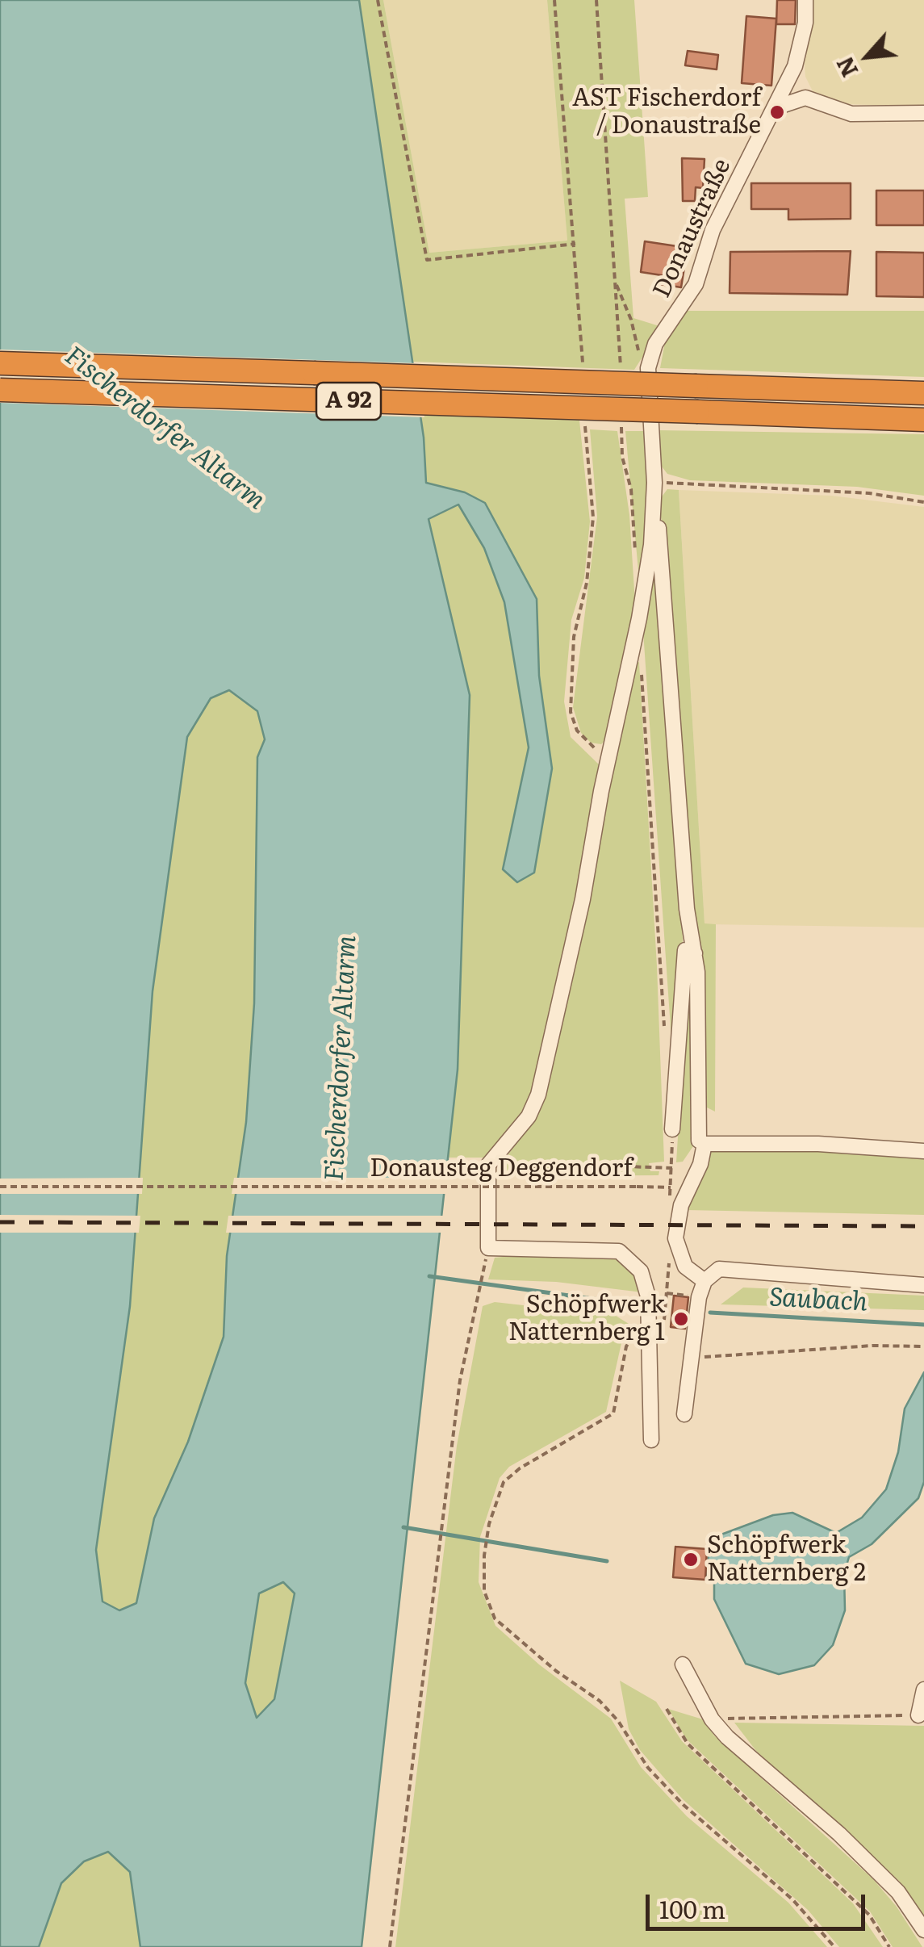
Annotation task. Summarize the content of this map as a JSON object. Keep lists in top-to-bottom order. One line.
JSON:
{"streets":{"highway":["A 92"],"street":["Donaustraße"],"path":["Donausteg Deggendorf"]},"water":["Fischerdorfer Altarm","Saubach"],"places":["AST Fischerdorf / Donaustraße","Schöpfwerk Natternberg 1","Schöpfwerk Natternberg 2"],"scale_bar":"100 m","north":"bottom left"}
